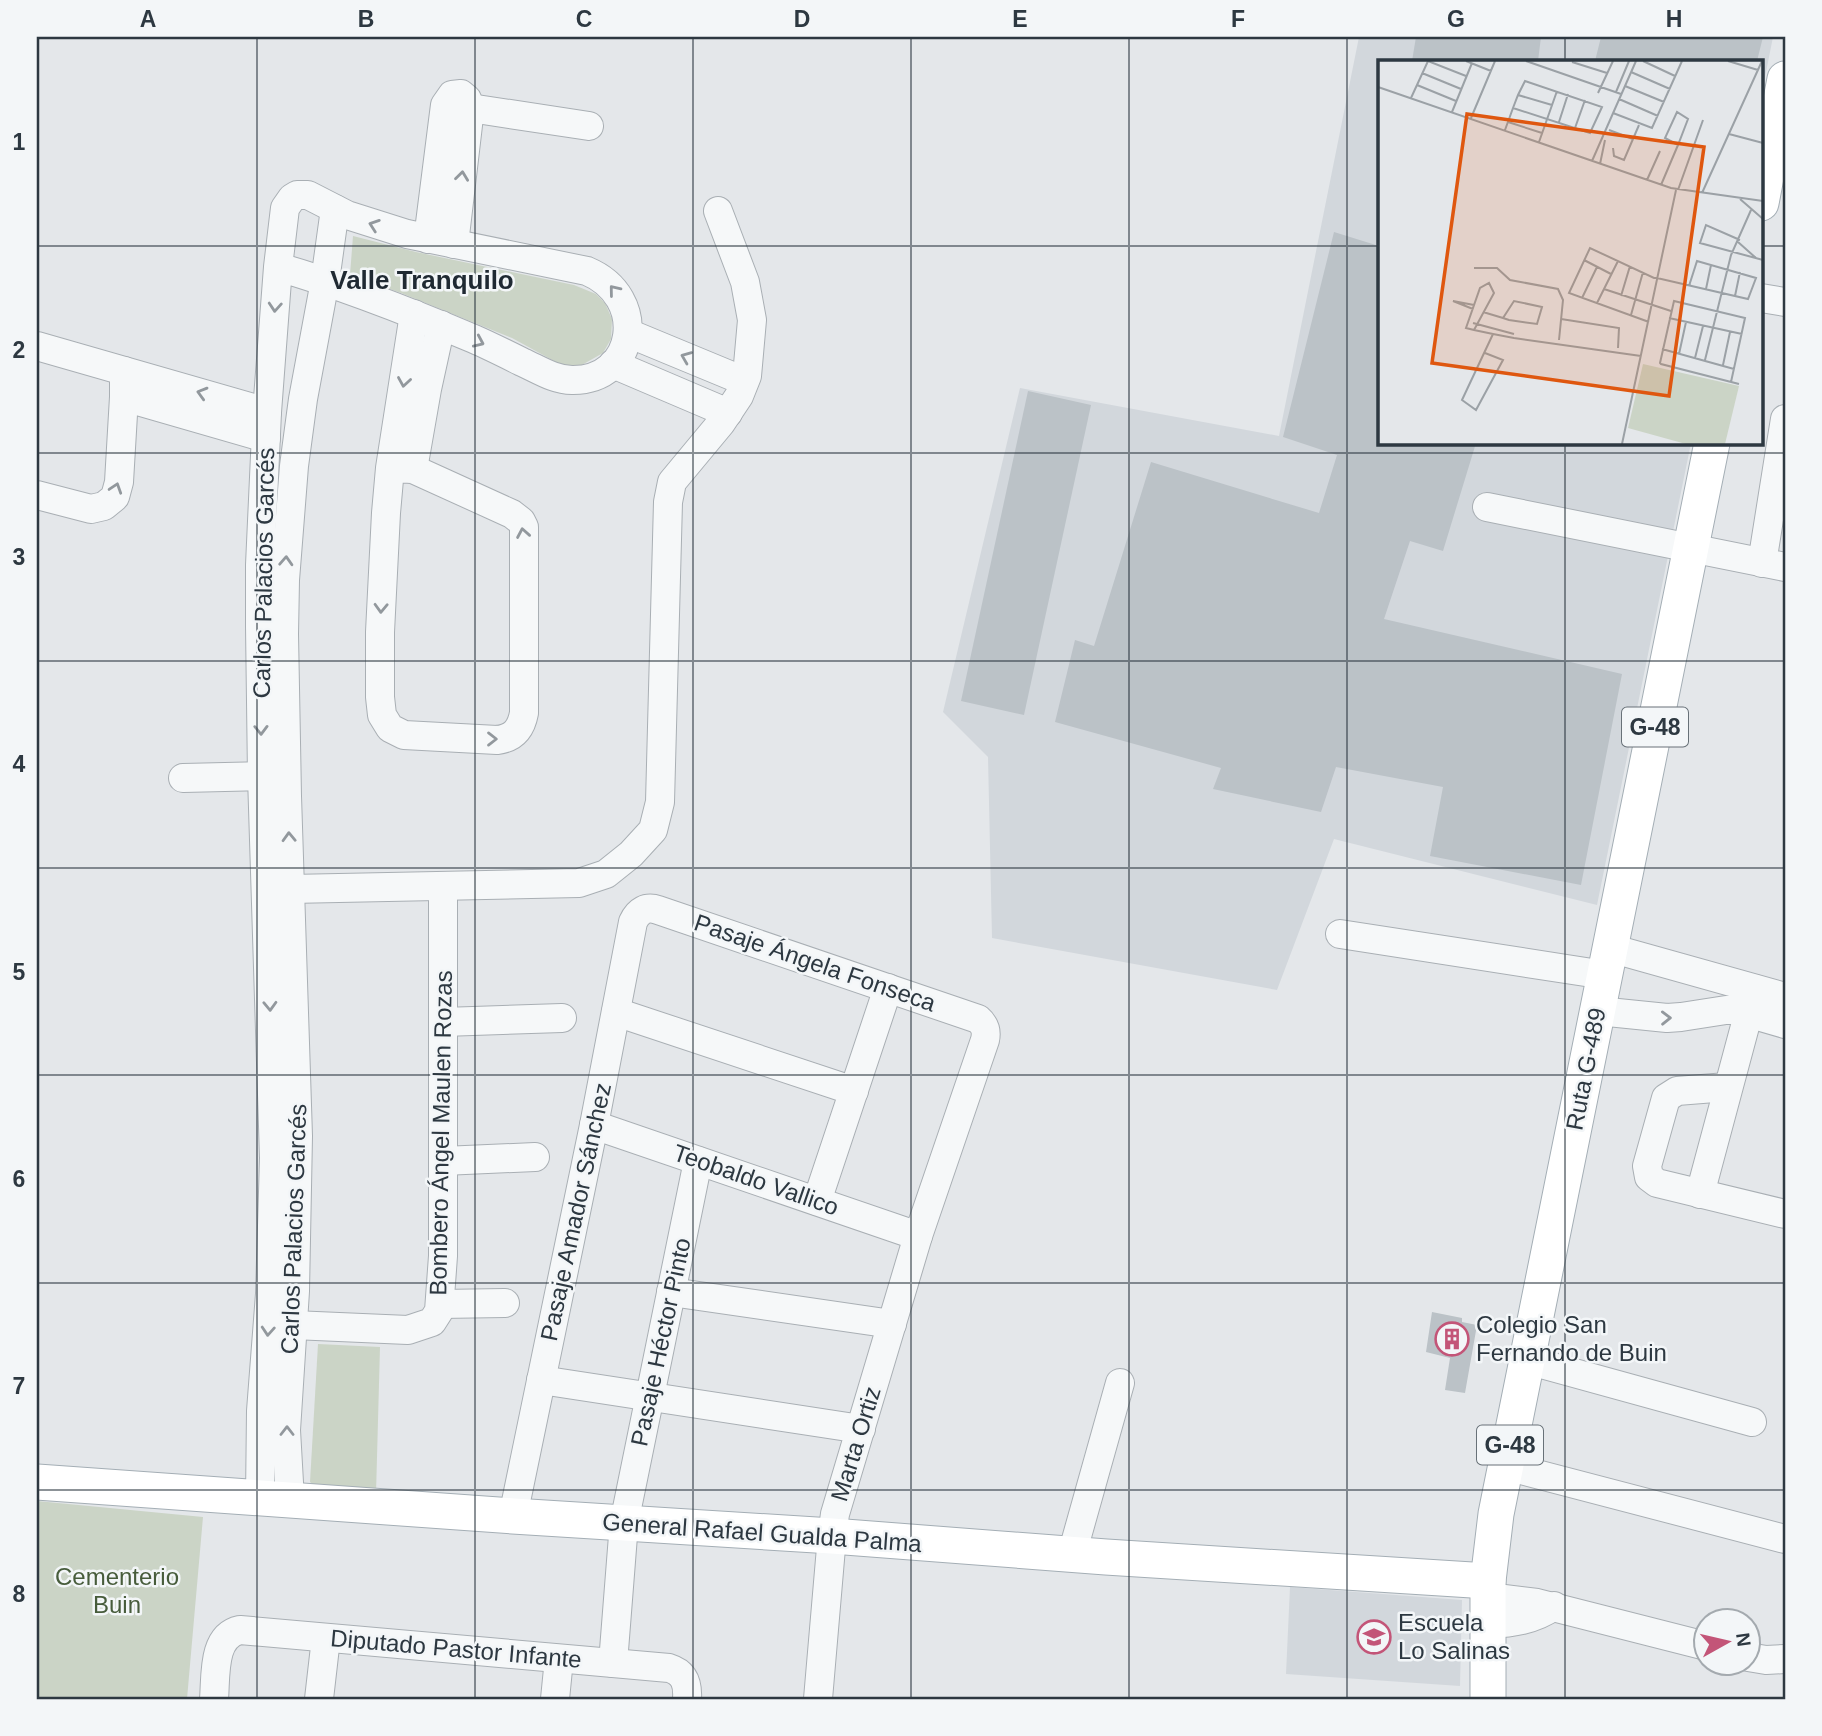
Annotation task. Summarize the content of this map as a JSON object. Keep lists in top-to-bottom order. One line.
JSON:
{"streets":{"main road":["G-48","Ruta G-489","General Rafael Gualda Palma"],"street":["Carlos Palacios Garcés","Pasaje Ángela Fonseca","Bombero Ángel Maulen Rozas","Teobaldo Vallico","Pasaje Amador Sánchez","Pasaje Héctor Pinto","Marta Ortiz","Diputado Pastor Infante"]},"crossings":[["Carlos Palacios Garcés","Bombero Ángel Maulen Rozas"],["Carlos Palacios Garcés","General Rafael Gualda Palma"],["Pasaje Ángela Fonseca","Pasaje Amador Sánchez"],["Pasaje Ángela Fonseca","Marta Ortiz"],["Ruta G-489","General Rafael Gualda Palma"],["Teobaldo Vallico","Pasaje Amador Sánchez"],["Teobaldo Vallico","Pasaje Héctor Pinto"],["Teobaldo Vallico","Marta Ortiz"],["Pasaje Amador Sánchez","General Rafael Gualda Palma"],["Pasaje Héctor Pinto","General Rafael Gualda Palma"],["Pasaje Héctor Pinto","Diputado Pastor Infante"],["Marta Ortiz","General Rafael Gualda Palma"]],"districts":["Valle Tranquilo"],"parks":["Cementerio Buin"],"places":{"building":["Colegio San Fernando de Buin"],"school or university":["Escuela Lo Salinas"]},"north":"right","grid":{"columns":["A","B","C","D","E","F","G","H"],"rows":["1","2","3","4","5","6","7","8"]}}
